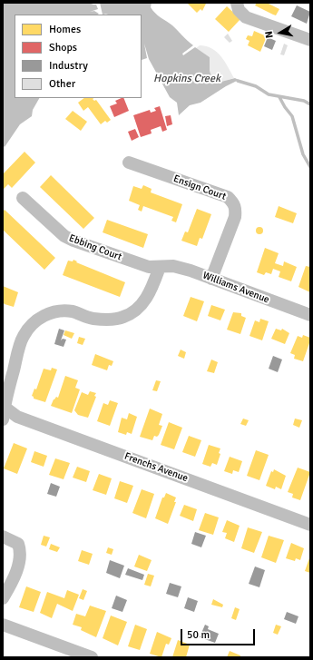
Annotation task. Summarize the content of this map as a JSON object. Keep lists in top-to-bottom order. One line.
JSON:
{"streets":{"street":["Ensign Court","Ebbing Court","Williams Avenue","Frenchs Avenue"]},"crossings":[["Ensign Court","Williams Avenue"],["Ebbing Court","Williams Avenue"]],"water":["Hopkins Creek"],"legend":["Homes","Shops","Industry","Other"],"scale_bar":"50 m","north":"left"}
